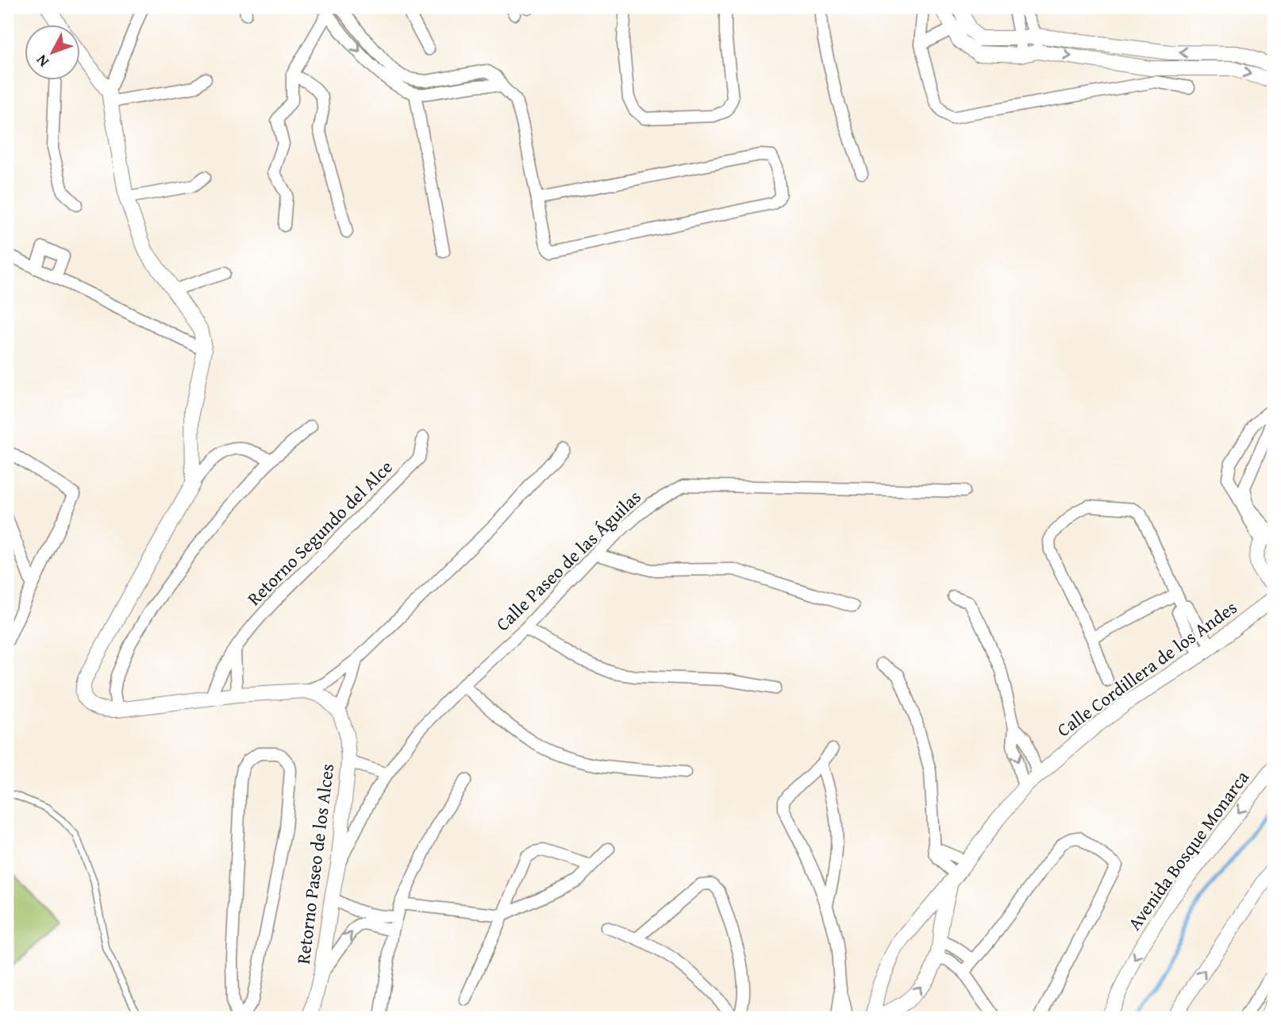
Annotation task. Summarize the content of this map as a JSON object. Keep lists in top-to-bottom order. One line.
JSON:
{"streets":{"street":["Retorno Segundo del Alce","Calle Paseo de las Águilas","Calle Cordillera de los Andes","Avenida Bosque Monarca","Retorno Paseo de los Alces"]},"crossings":[["Calle Paseo de las Águilas","Retorno Paseo de los Alces"]],"north":"bottom left"}
